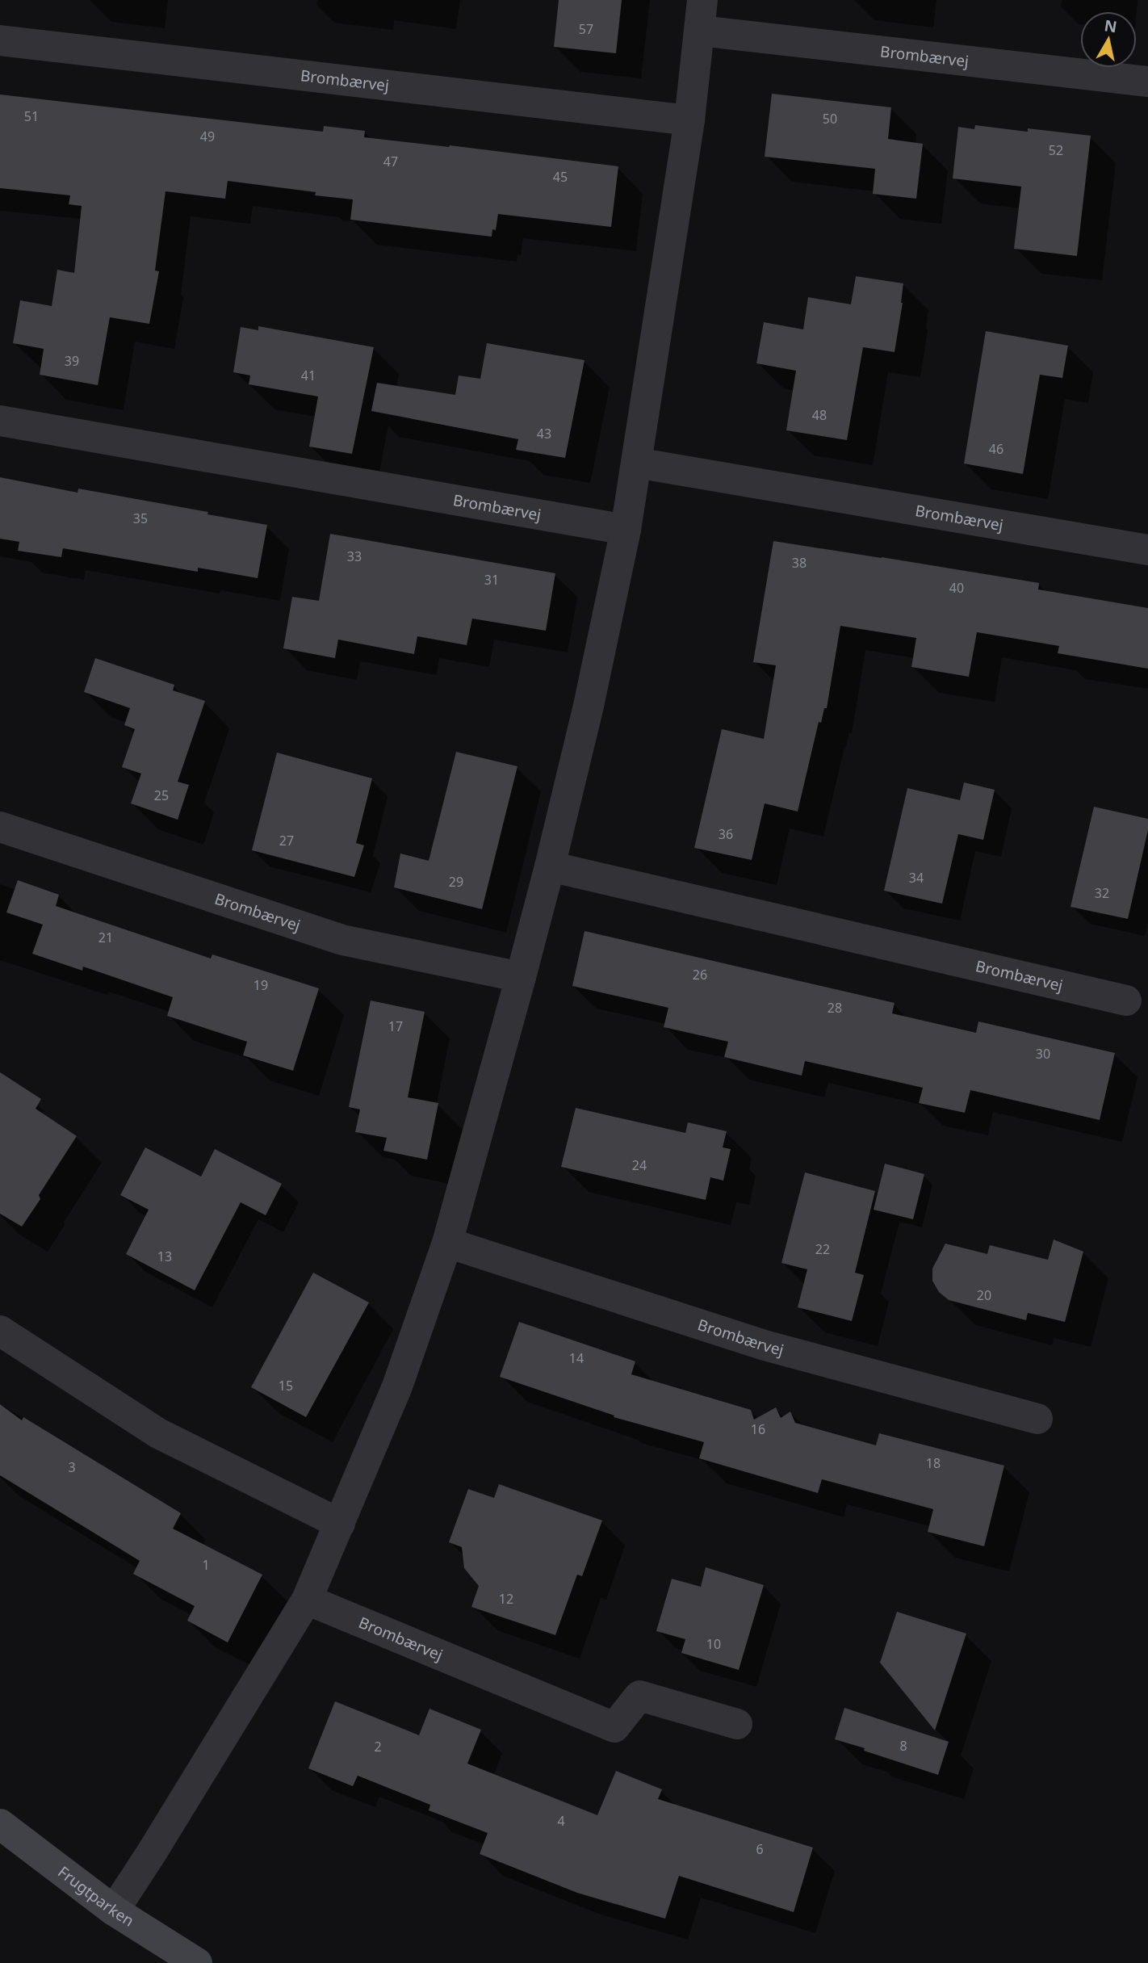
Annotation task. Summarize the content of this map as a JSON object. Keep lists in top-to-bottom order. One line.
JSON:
{"streets":{"street":["Brombærvej","Frugtparken"]},"house_numbers":["57","51","50","49","52","47","45","39","41","48","43","46","35","33","38","31","40","25","36","27","34","29","32","21","26","19","28","17","30","24","22","13","20","14","15","16","18","3","1","12","10","8","2","4","6"],"north":"top"}
